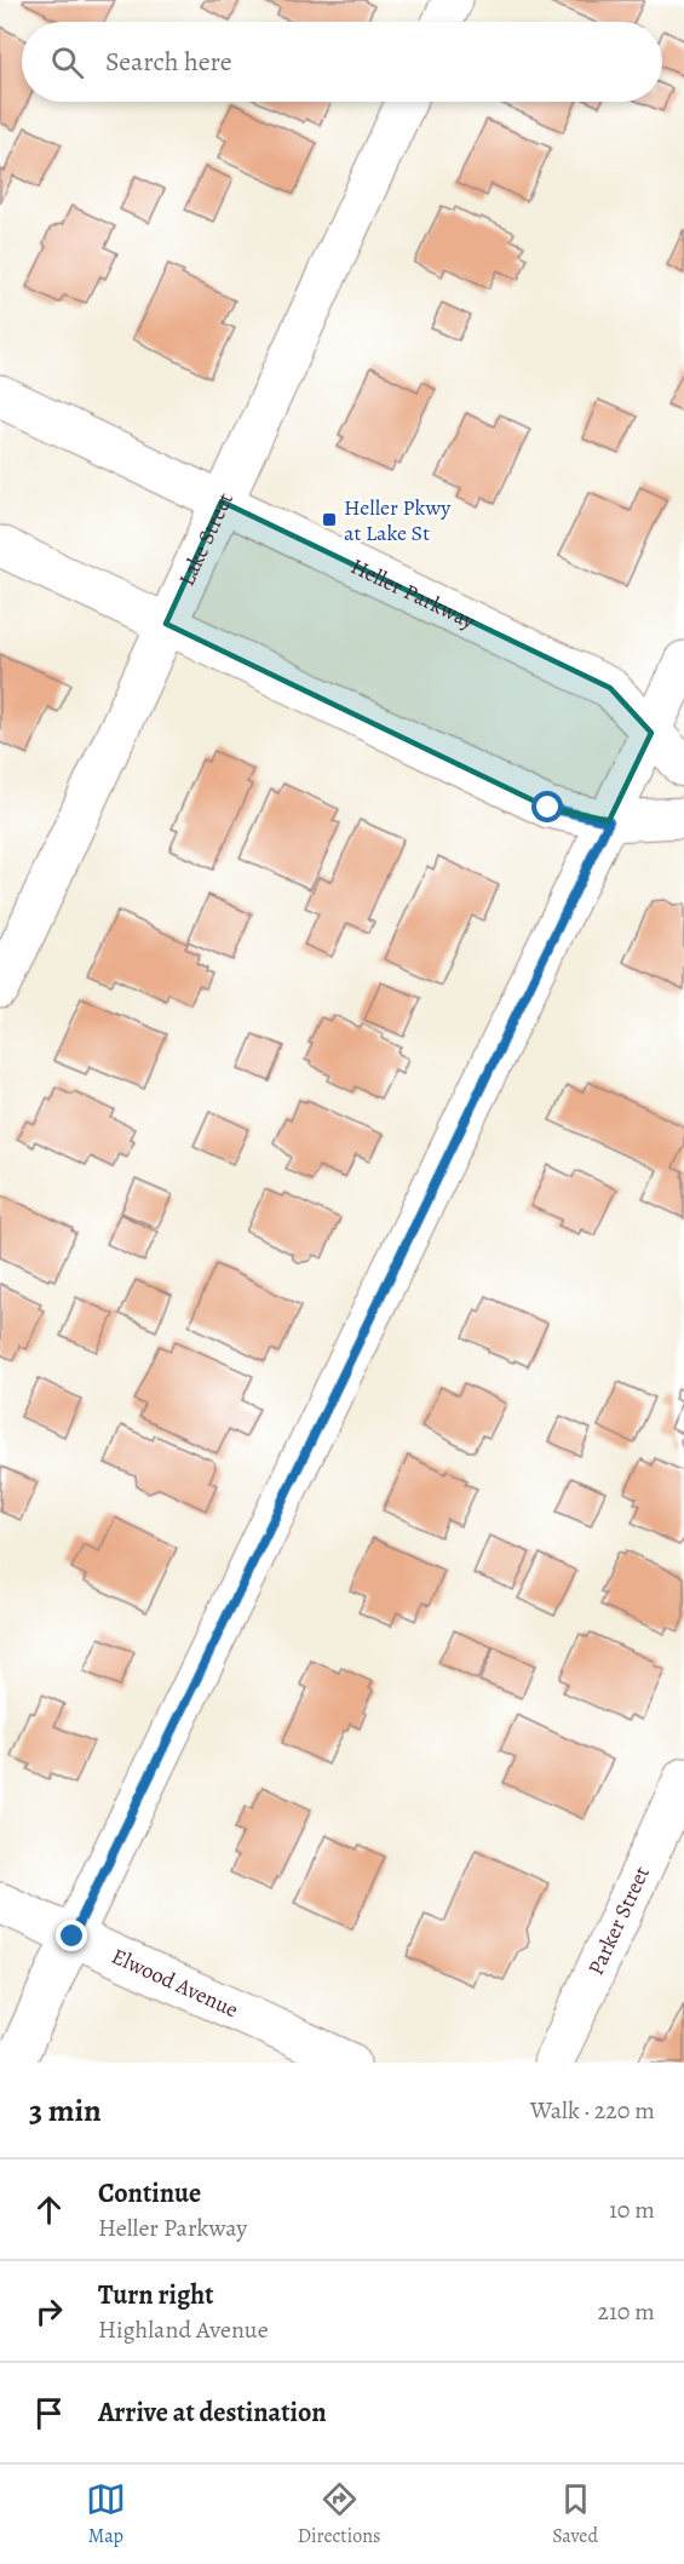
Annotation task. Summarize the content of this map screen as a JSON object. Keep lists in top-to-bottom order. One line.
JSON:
{"streets":{"street":["Lake Street","Heller Parkway","Parker Street","Elwood Avenue"]},"crossings":[["Lake Street","Heller Parkway"]],"places":{"transit":["Heller Pkwy at Lake St"]},"page":{"search":"Search here","heading":["3 min","Walk · 220 m"],"list":[["Continue","Heller Parkway","10 m"],["Turn right","Highland Avenue","210 m"],"Arrive at destination"],"nav":["Map","Directions","Saved"]}}
